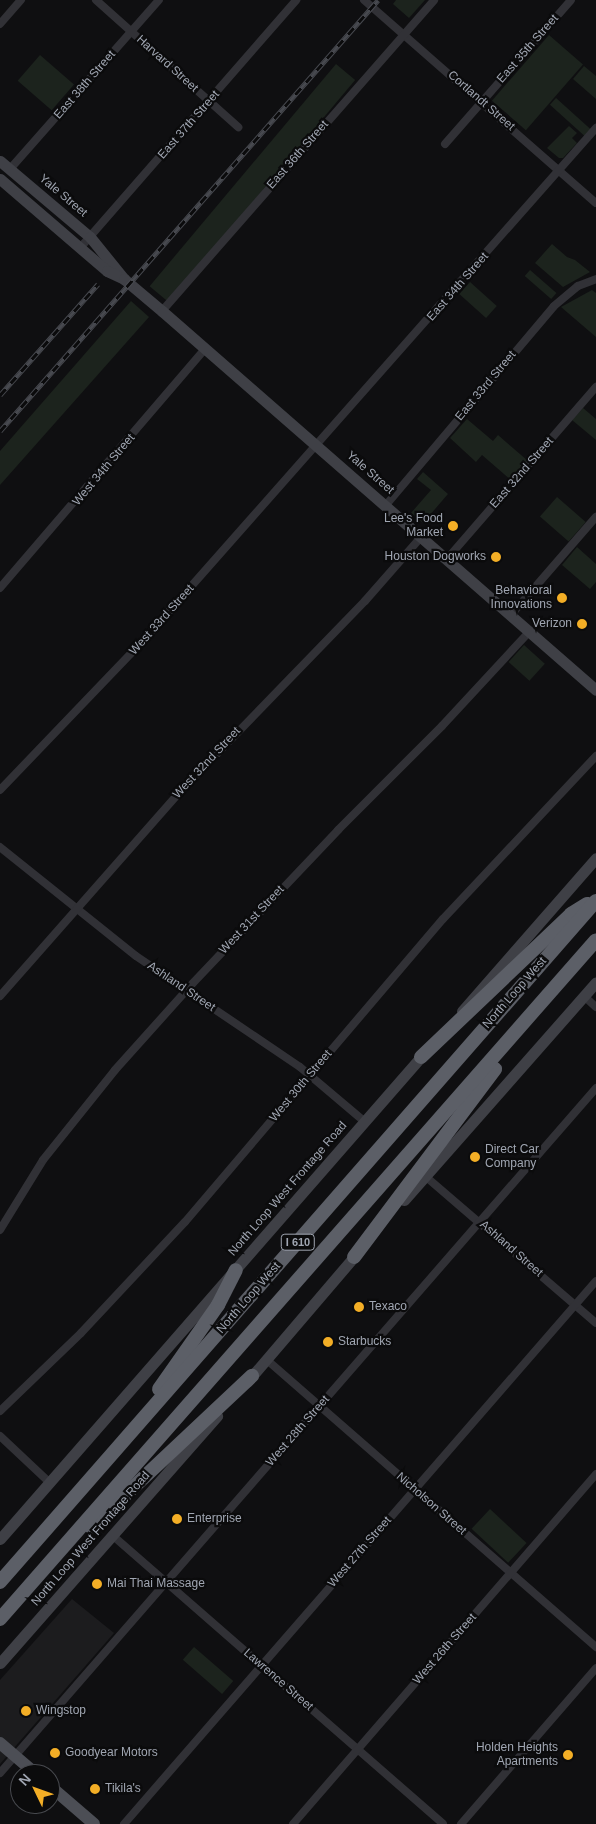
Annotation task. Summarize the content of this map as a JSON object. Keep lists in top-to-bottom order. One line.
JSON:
{"streets":{"highway":["North Loop West","I 610"],"main road":["Yale Street","North Loop West Frontage Road"],"street":["East 35th Street","Harvard Street","East 38th Street","Cortlandt Street","East 37th Street","East 36th Street","East 34th Street","East 33rd Street","West 34th Street","East 32nd Street","West 33rd Street","West 32nd Street","West 31st Street","Ashland Street","West 30th Street","West 28th Street","Nicholson Street","West 27th Street","West 26th Street","Lawrence Street"]},"crossings":[["East 35th Street","Cortlandt Street"],["Harvard Street","East 38th Street"],["Harvard Street","East 37th Street"],["East 38th Street","Yale Street"],["Cortlandt Street","East 36th Street"],["Cortlandt Street","East 34th Street"],["East 37th Street","Yale Street"],["East 36th Street","Yale Street"],["Yale Street","East 34th Street"],["Yale Street","East 33rd Street"],["Yale Street","West 34th Street"],["Yale Street","East 32nd Street"],["Yale Street","West 33rd Street"],["Yale Street","West 32nd Street"],["Yale Street","West 31st Street"],["East 34th Street","West 33rd Street"],["West 32nd Street","Ashland Street"],["West 31st Street","Ashland Street"],["Ashland Street","West 30th Street"],["Ashland Street","North Loop West Frontage Road"],["Ashland Street","West 28th Street"],["Ashland Street","West 27th Street"],["North Loop West Frontage Road","Nicholson Street"],["North Loop West Frontage Road","Lawrence Street"],["West 28th Street","Nicholson Street"],["West 28th Street","Lawrence Street"],["Nicholson Street","West 27th Street"],["Nicholson Street","West 26th Street"],["West 27th Street","Lawrence Street"],["West 26th Street","Lawrence Street"]],"places":["Lee's Food Market","Houston Dogworks","Behavioral Innovations","Verizon","Direct Car Company","Texaco","Starbucks","Enterprise","Mai Thai Massage","Wingstop","Goodyear Motors","Holden Heights Apartments","Tikila's"],"north":"top left"}
